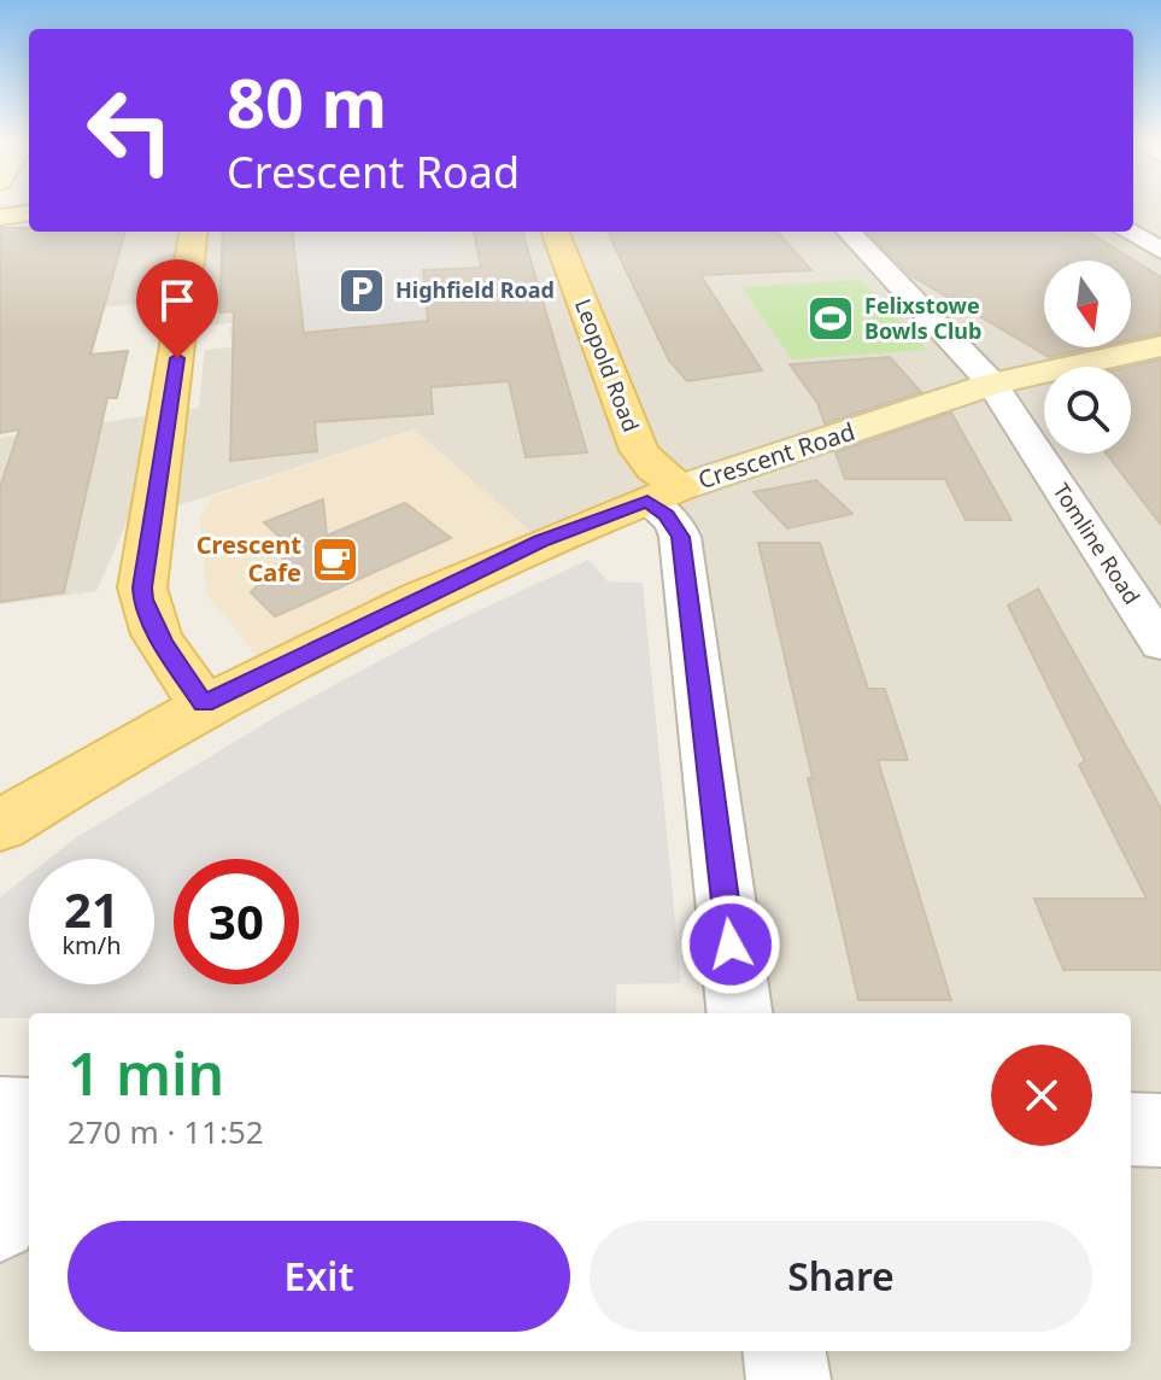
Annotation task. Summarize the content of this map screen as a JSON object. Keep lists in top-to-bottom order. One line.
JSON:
{"streets":{"main road":["Leopold Road","Crescent Road"],"street":["Tomline Road"]},"crossings":[["Leopold Road","Crescent Road"],["Crescent Road","Tomline Road"]],"places":{"parking":["Highfield Road"],"sports":["Felixstowe Bowls Club"],"cafe":["Crescent Cafe"]},"north":"bottom","page":{"turn":["80 m","Crescent Road"],"speed":"21 km/h","limit":"30","heading":["1 min","270 m · 11:52"],"buttons":["Exit","Share"]}}
